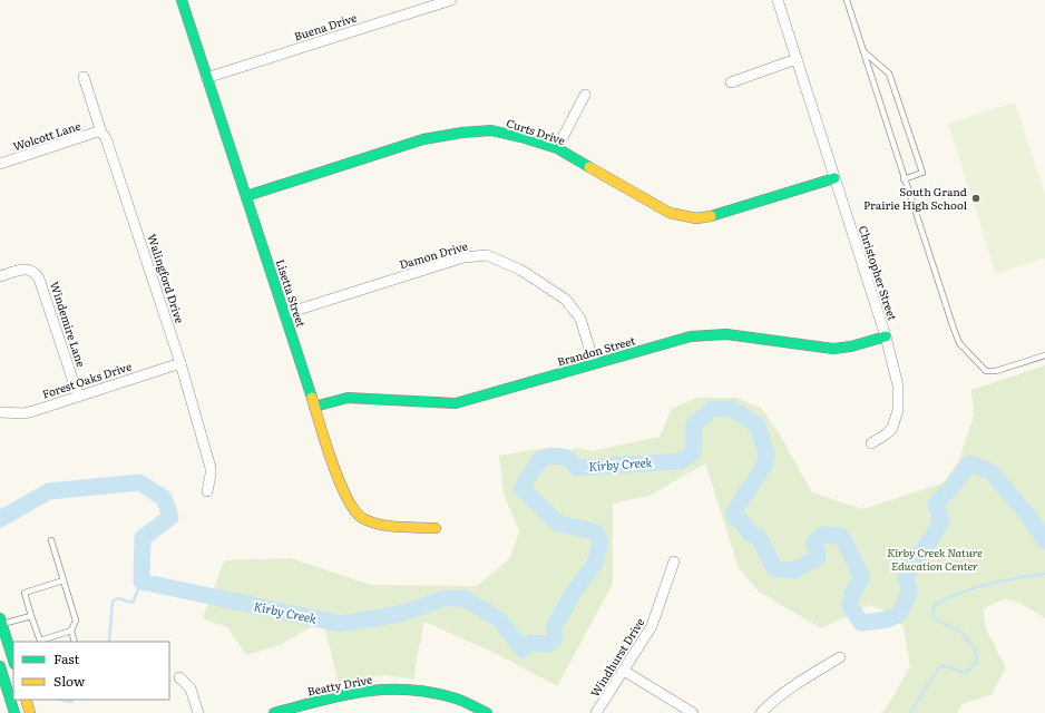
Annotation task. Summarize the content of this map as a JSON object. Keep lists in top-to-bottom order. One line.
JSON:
{"streets":{"street":["Buena Drive","Curts Drive","Wolcott Lane","Damon Drive","Christopher Street","Walingford Drive","Lisetta Street","Windemire Lane","Brandon Street","Forest Oaks Drive","Windhurst Drive","Beatty Drive"]},"crossings":[["Buena Drive","Lisetta Street"],["Curts Drive","Christopher Street"],["Curts Drive","Lisetta Street"],["Wolcott Lane","Walingford Drive"],["Damon Drive","Lisetta Street"],["Damon Drive","Brandon Street"],["Christopher Street","Brandon Street"],["Walingford Drive","Forest Oaks Drive"],["Lisetta Street","Brandon Street"],["Windemire Lane","Forest Oaks Drive"]],"water":["Kirby Creek"],"parks":["Kirby Creek Nature Education Center"],"places":["South Grand Prairie High School"],"legend":["Fast","Slow"]}
